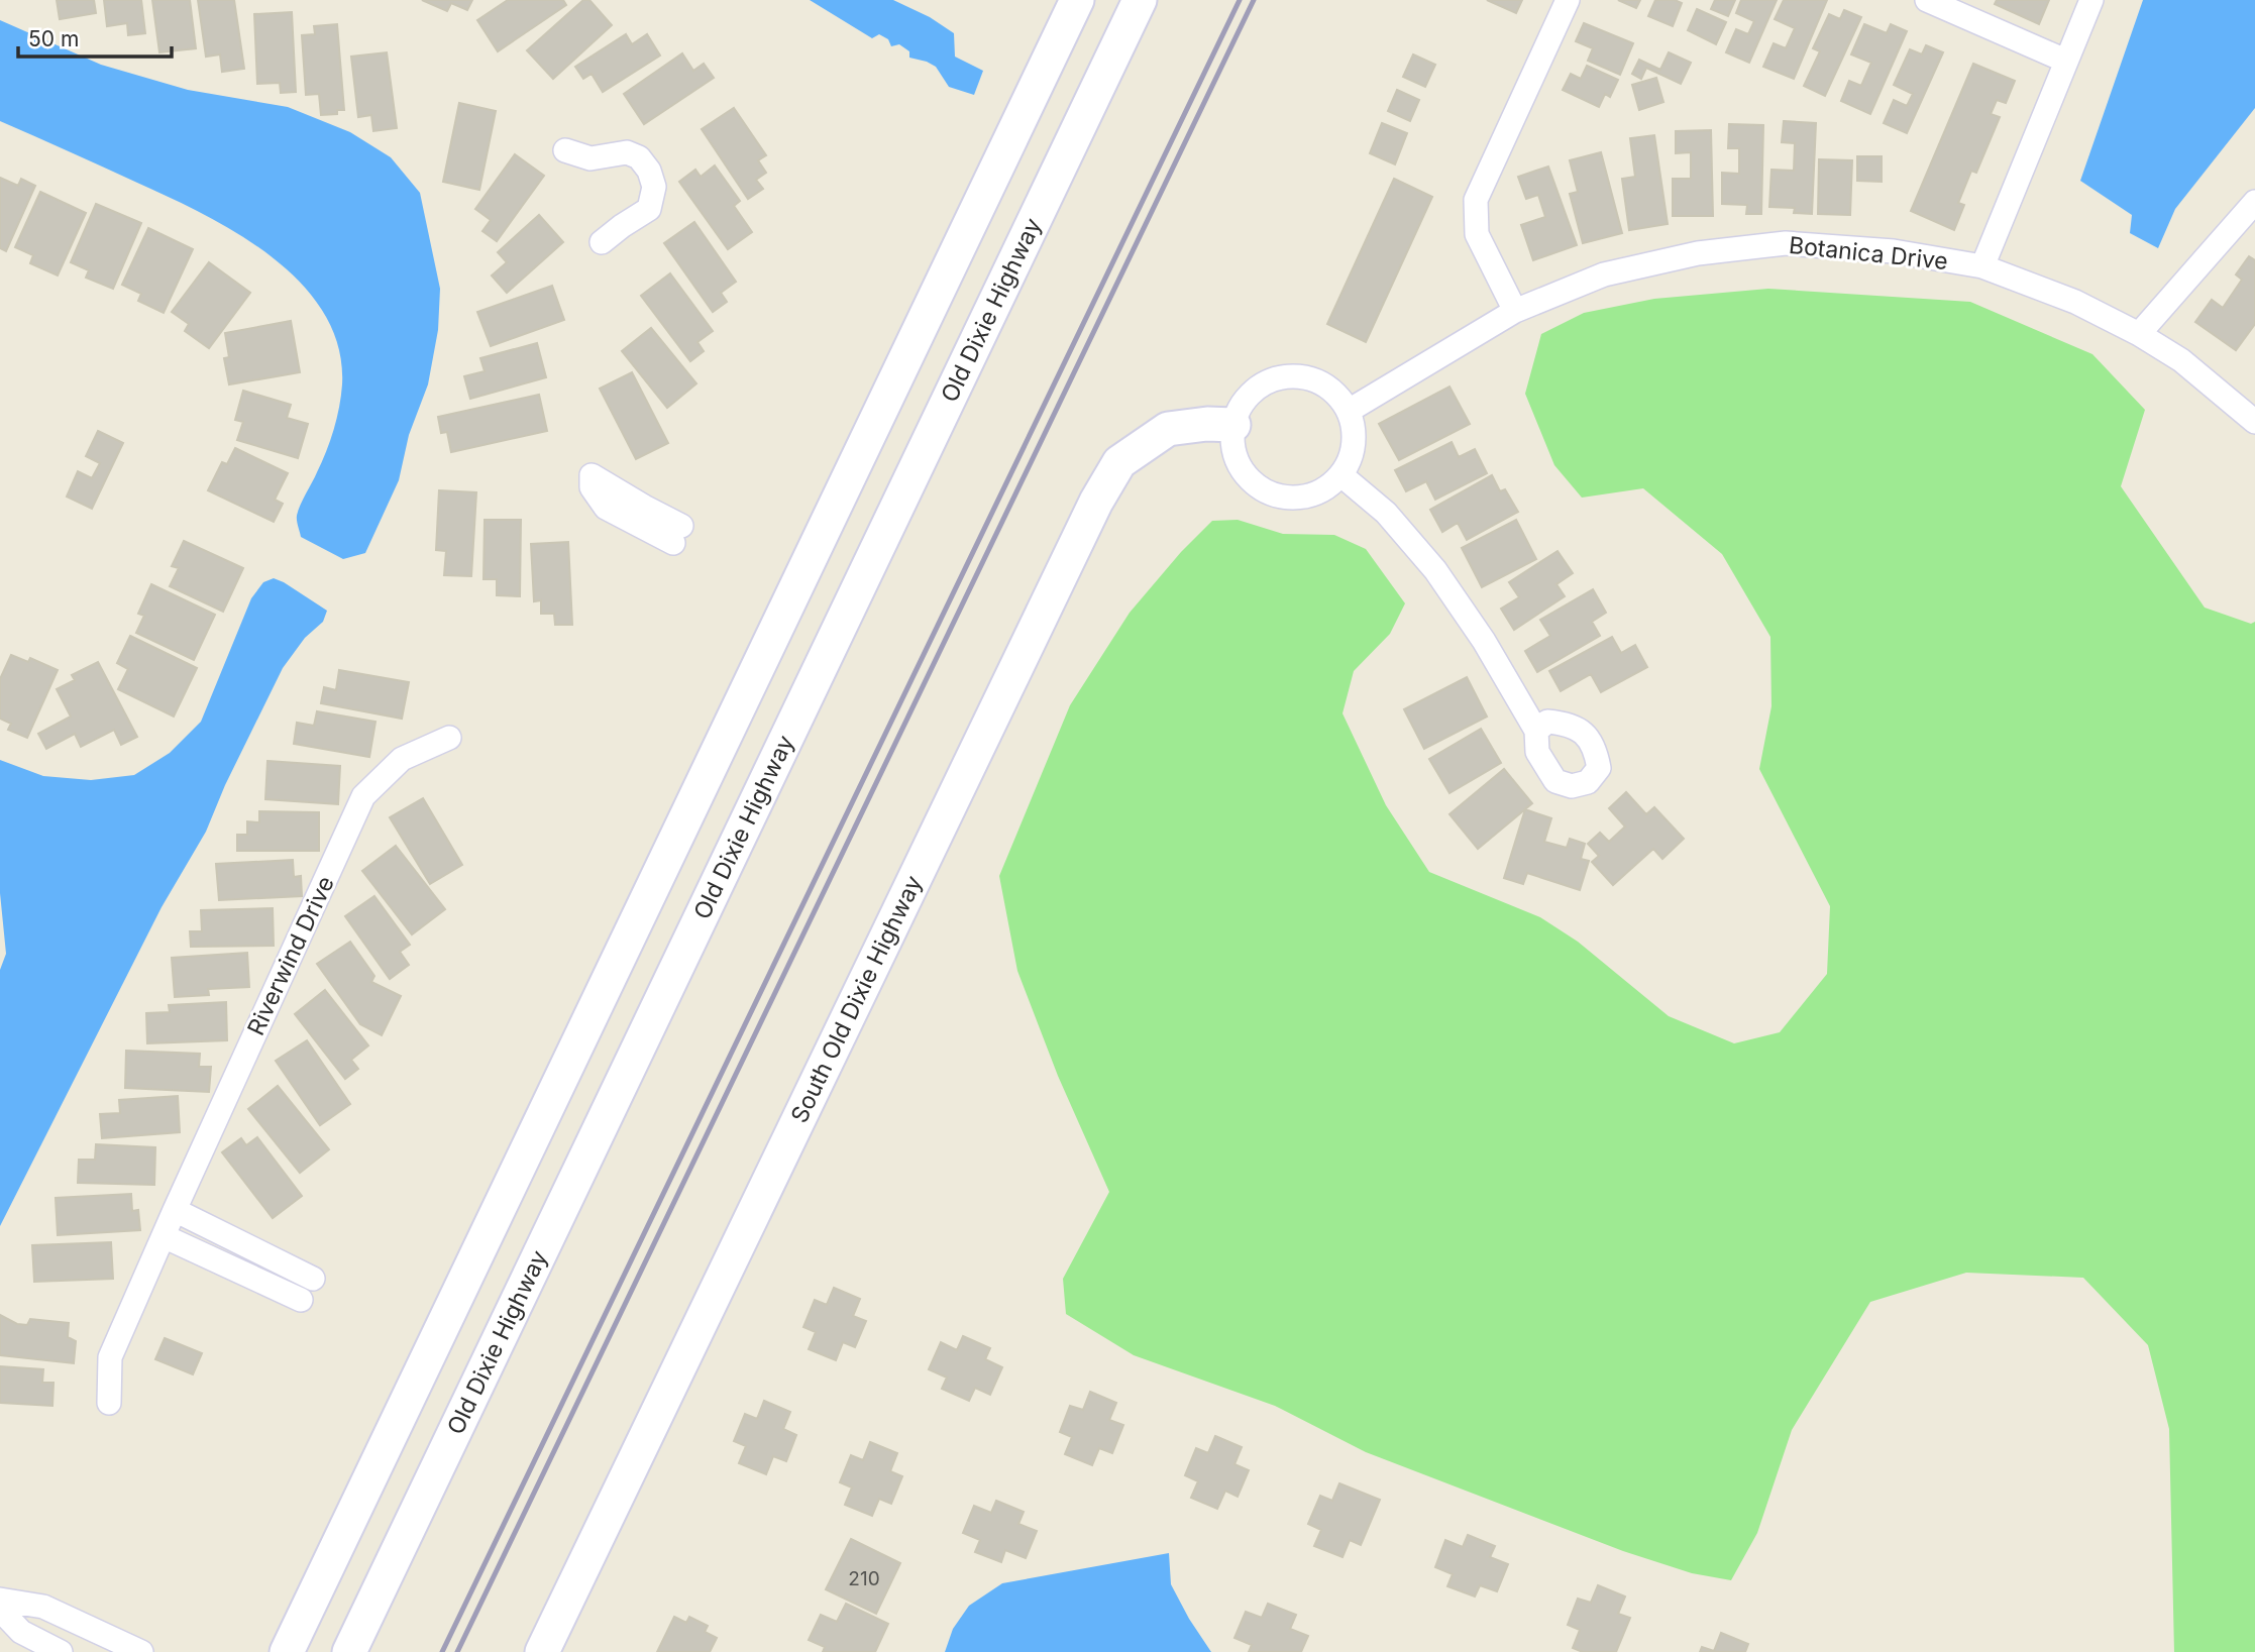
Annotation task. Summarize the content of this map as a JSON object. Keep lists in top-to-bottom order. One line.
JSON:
{"streets":{"main road":["Old Dixie Highway","South Old Dixie Highway"],"street":["Botanica Drive","Riverwind Drive"]},"crossings":[["Botanica Drive","South Old Dixie Highway"]],"house_numbers":["210"],"scale_bar":"50 m"}
